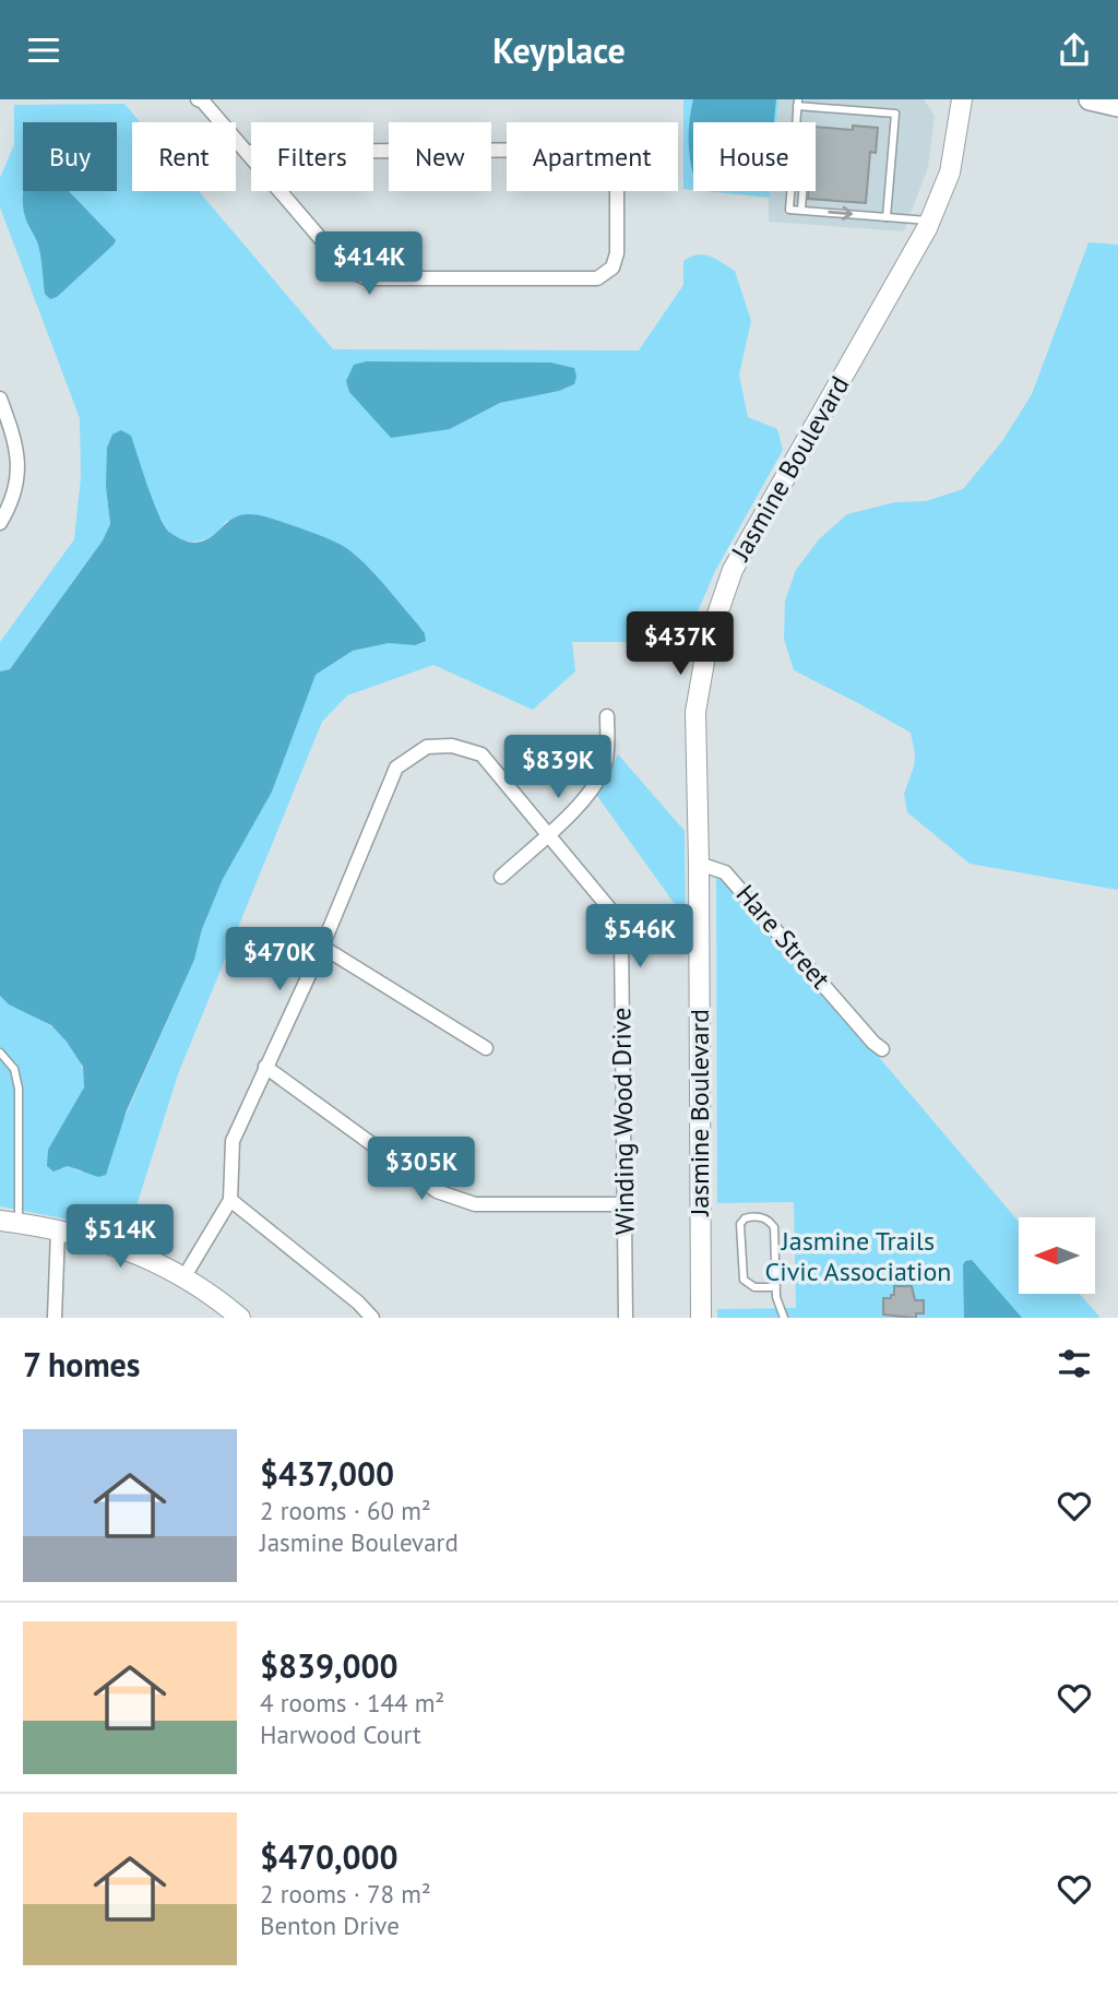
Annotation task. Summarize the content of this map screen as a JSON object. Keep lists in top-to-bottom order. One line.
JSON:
{"streets":{"street":["Jasmine Boulevard","Hare Street","Winding Wood Drive"]},"crossings":[["Jasmine Boulevard","Hare Street"]],"parks":["Jasmine Trails Civic Association"],"north":"left","page":{"header":"Keyplace","chip":["Buy","Rent","Filters","New","Apartment","House"],"price":["$414K","$437K","$839K","$546K","$470K","$305K","$514K"],"heading":"7 homes","list":[{"name":"$437,000","note":"2 rooms · 60 m² · Jasmine Boulevard"},{"name":"$839,000","note":"4 rooms · 144 m² · Harwood Court"},{"name":"$470,000","note":"2 rooms · 78 m² · Benton Drive"}]}}
